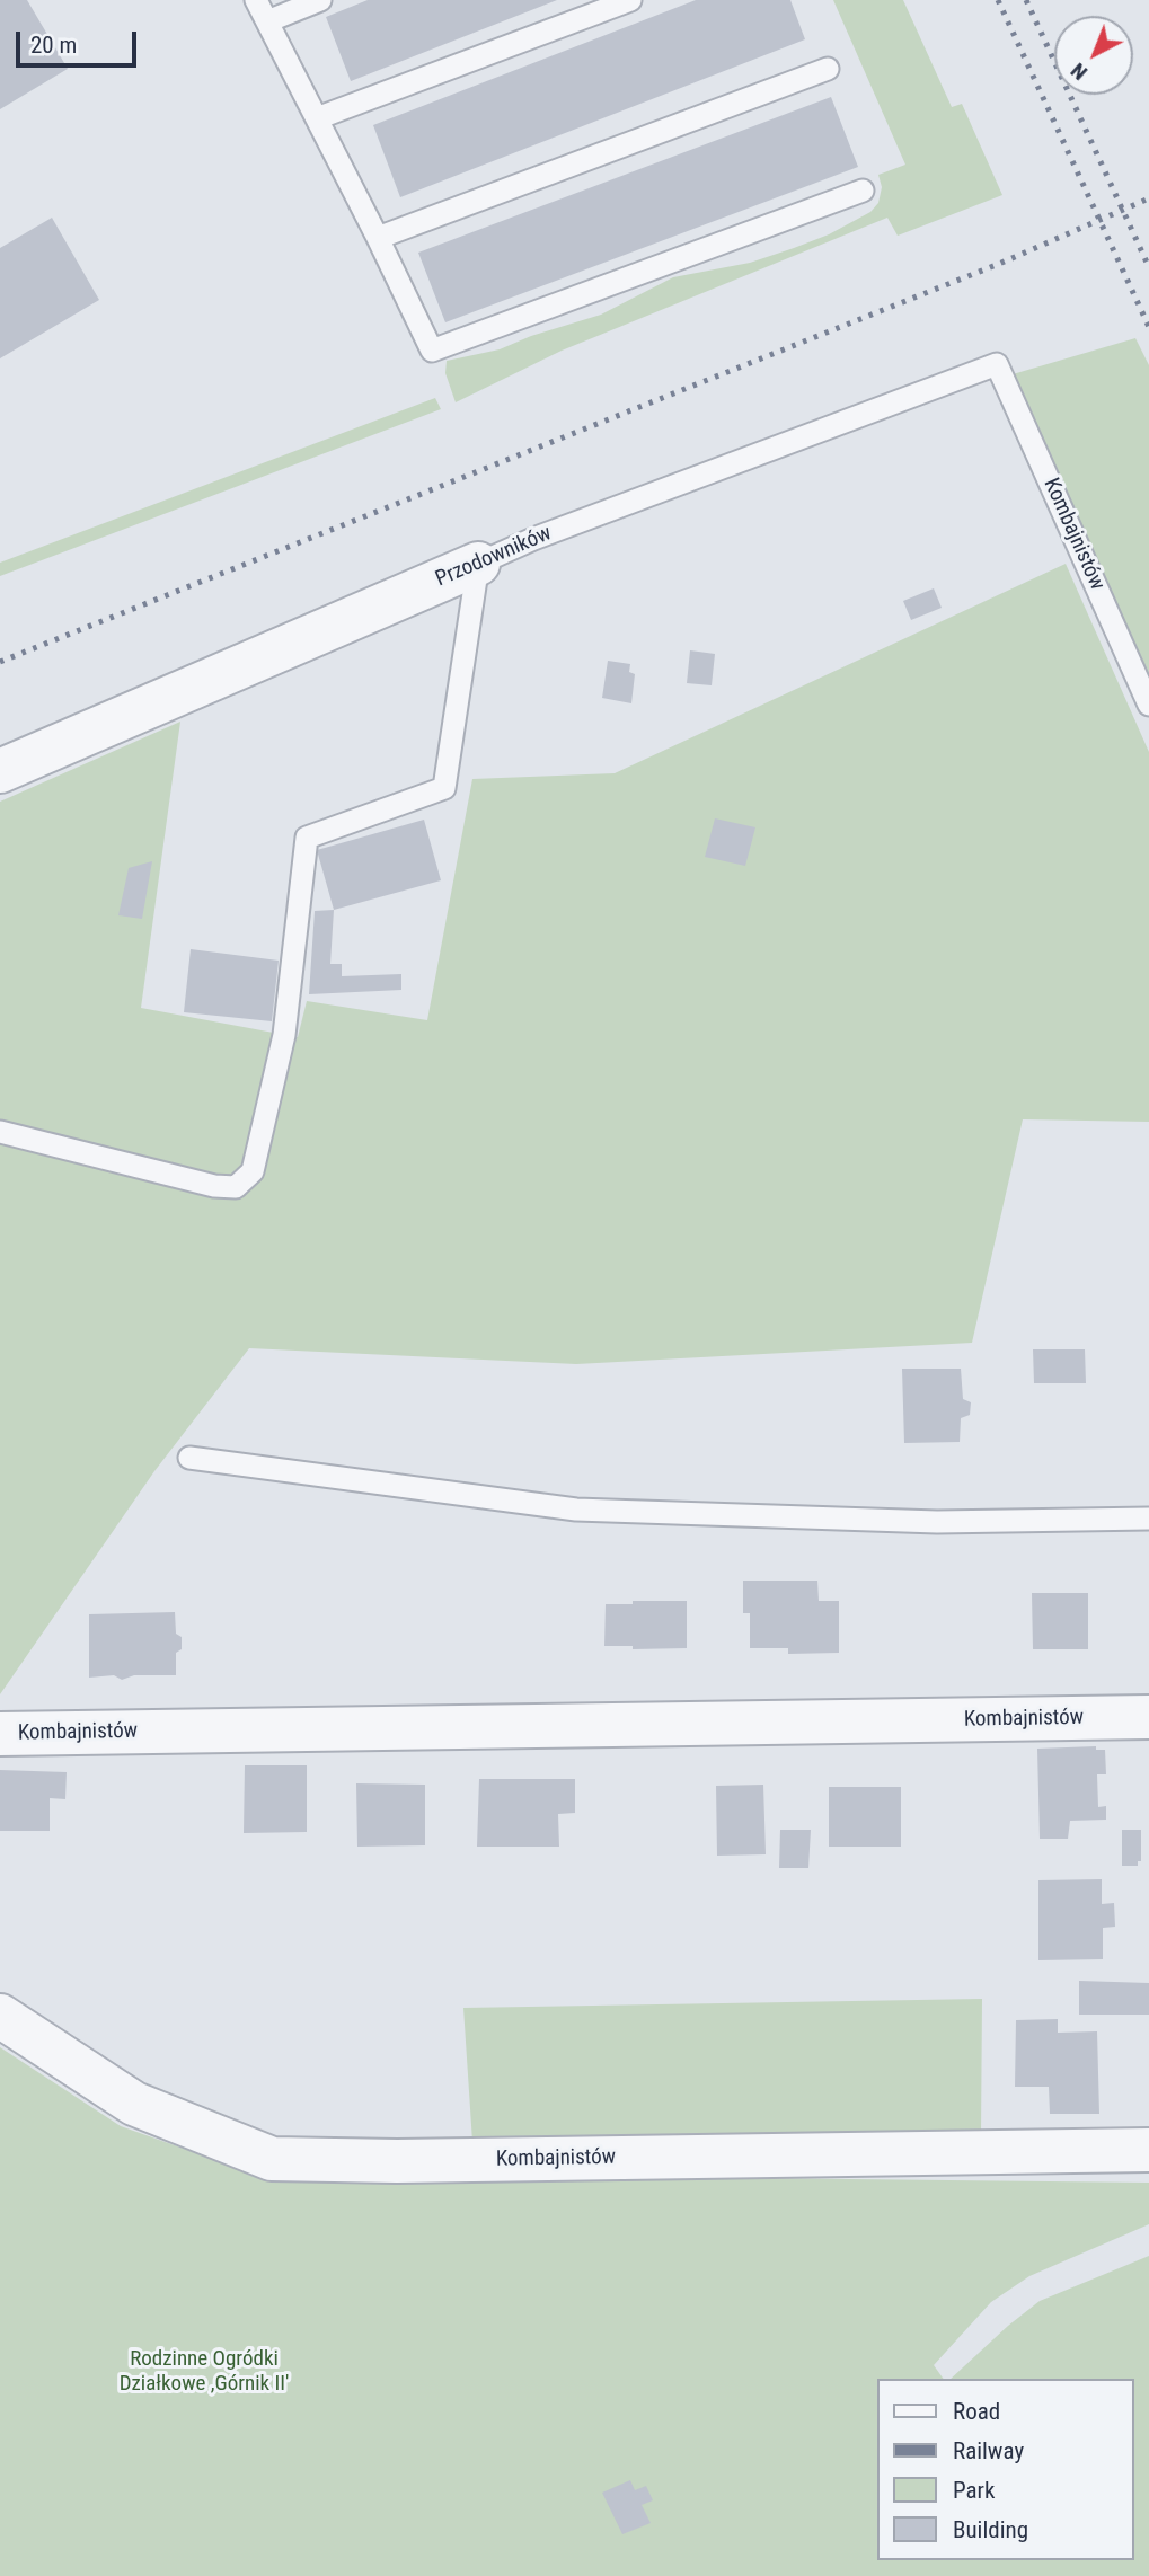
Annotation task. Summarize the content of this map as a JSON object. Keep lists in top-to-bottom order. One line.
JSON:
{"streets":{"street":["Kombajnistów","Przodowników"]},"crossings":[["Kombajnistów","Przodowników"]],"parks":["Rodzinne Ogródki Działkowe ,Górnik II'"],"legend":["Road","Railway","Park","Building"],"scale_bar":"20 m","north":"bottom left"}
